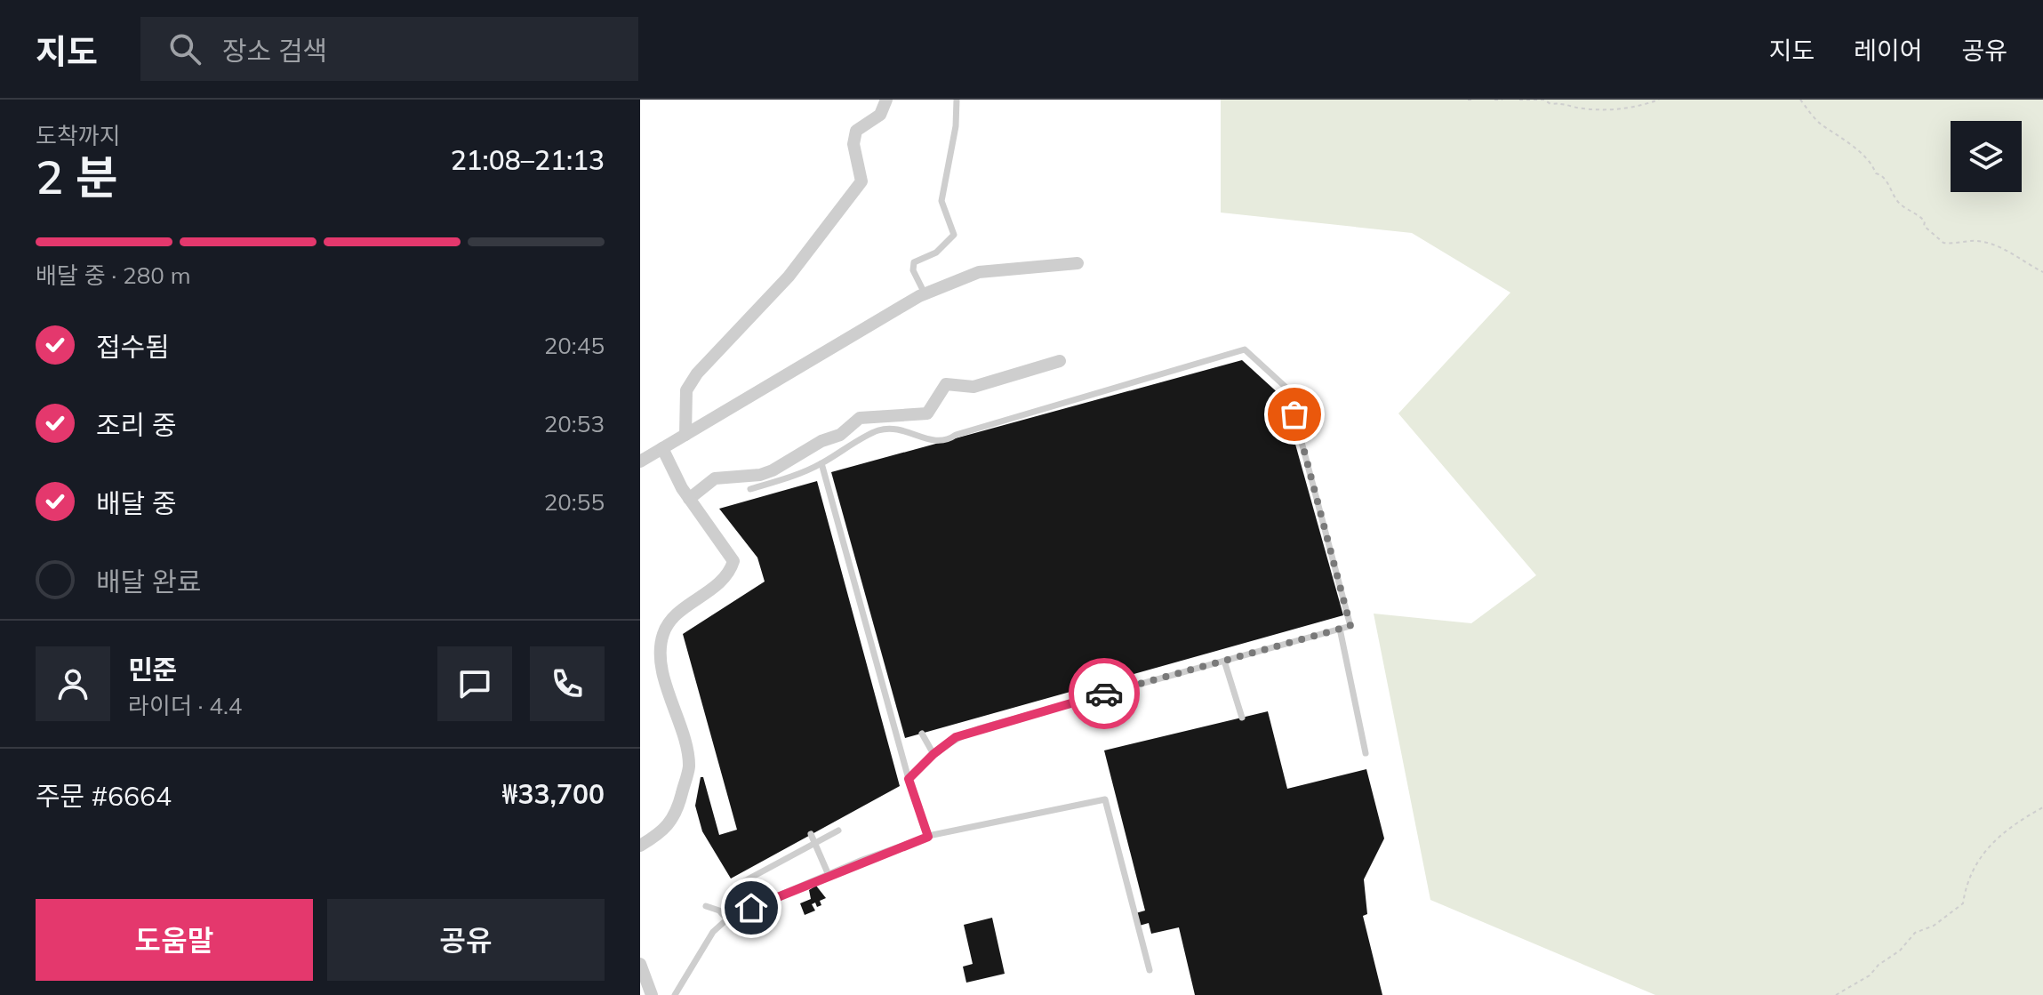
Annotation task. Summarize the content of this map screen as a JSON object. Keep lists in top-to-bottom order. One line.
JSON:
{"page":{"header":"지도","search":"장소 검색","nav":["지도","레이어","공유"],"heading":["2 분","도착까지","21:08–21:13"],"panel":["민준","라이더 · 4.4","주문 #6664","₩33,700"],"bar":"배달 중 · 280 m","list":[["접수됨","20:45"],["조리 중","20:53"],["배달 중","20:55"],"배달 완료"],"buttons":["도움말","공유"]}}
